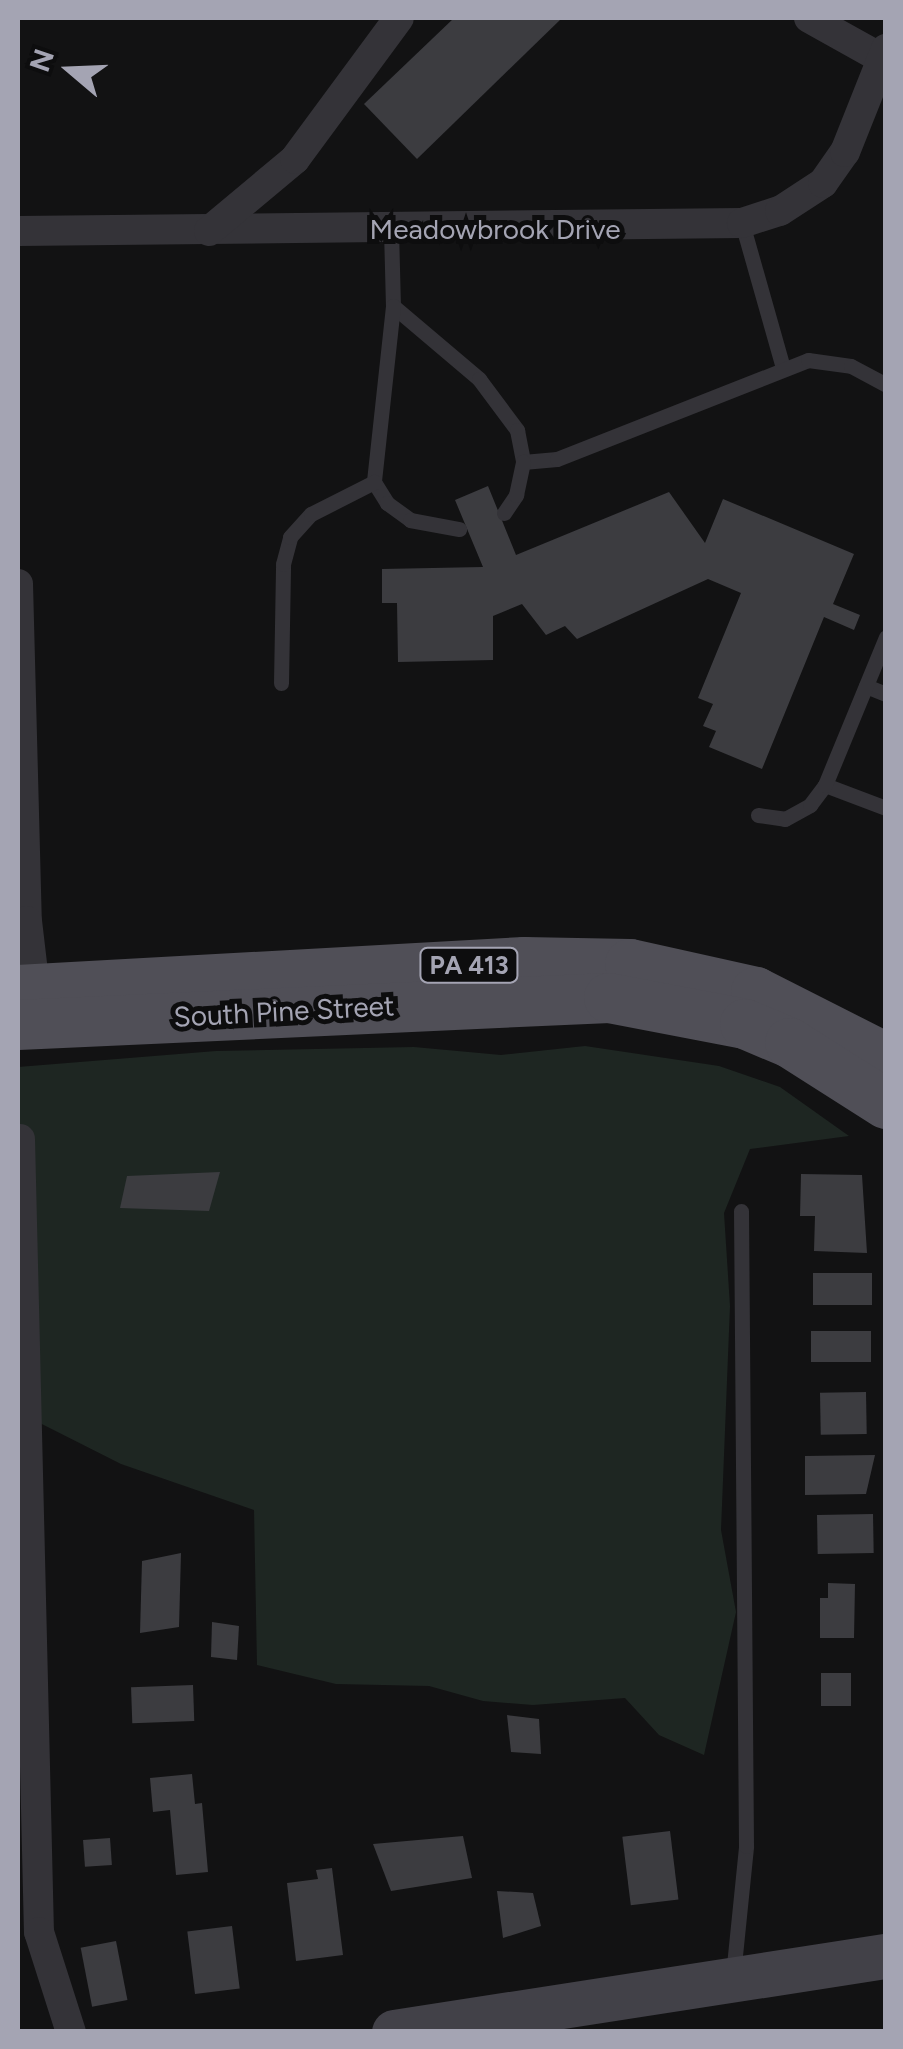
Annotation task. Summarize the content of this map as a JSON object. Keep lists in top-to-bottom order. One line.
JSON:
{"streets":{"main road":["PA 413","South Pine Street"],"street":["Meadowbrook Drive"]},"north":"left"}
